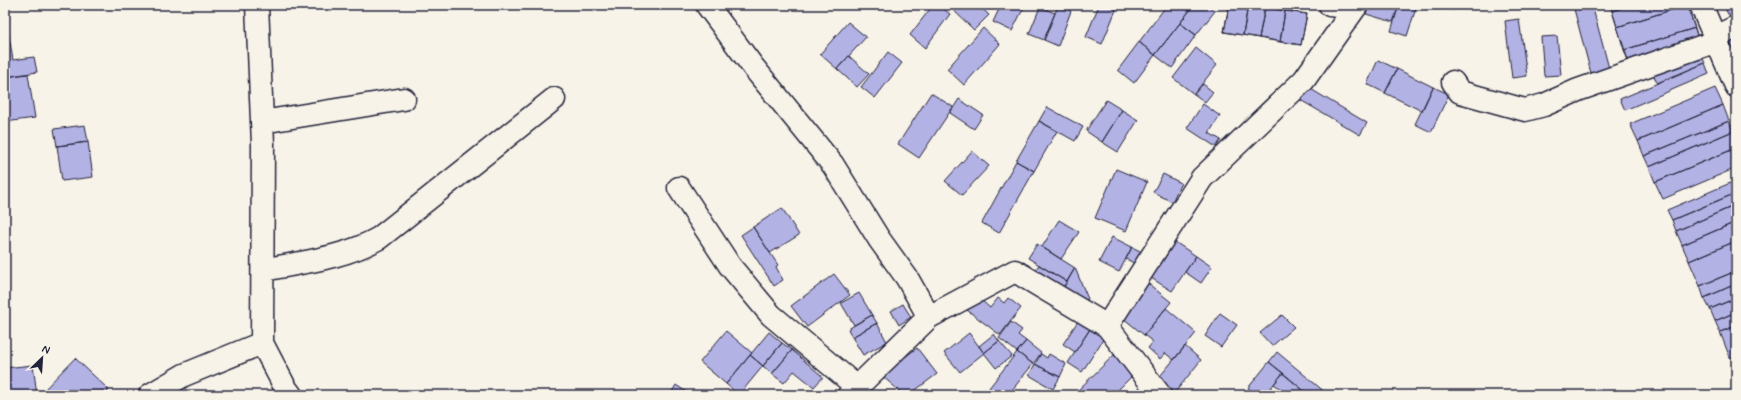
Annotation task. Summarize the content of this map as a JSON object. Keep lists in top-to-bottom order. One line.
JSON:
{"north":"top right"}
